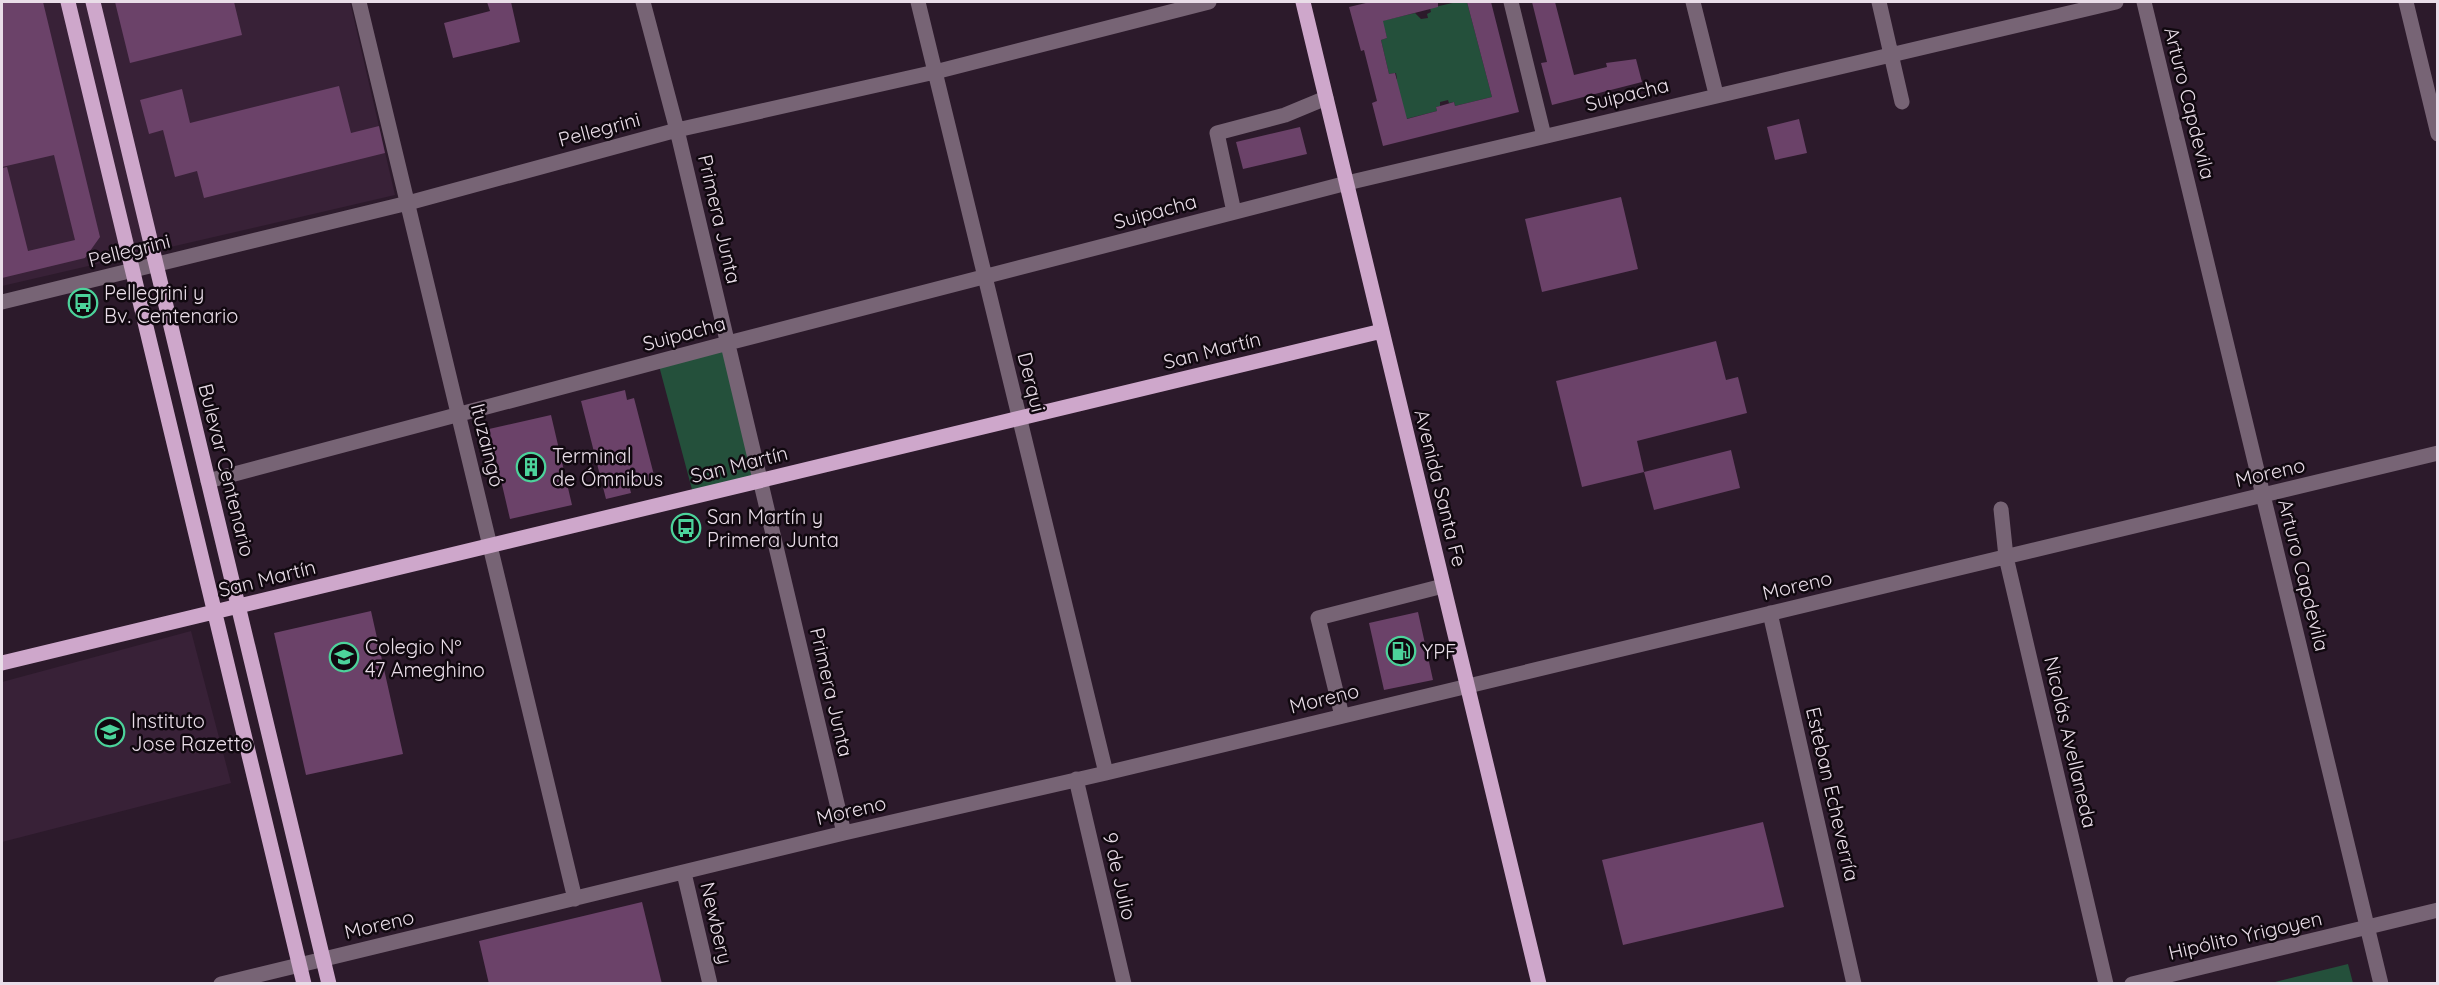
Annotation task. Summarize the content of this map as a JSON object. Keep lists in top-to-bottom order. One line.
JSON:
{"streets":{"main road":["San Martín","Bulevar Centenario","Avenida Santa Fe"],"street":["Suipacha","Arturo Capdevila","Pellegrini","Primera Junta","Derqui","Ituzaingó","Moreno","Nicolás Avellaneda","Esteban Echeverría","9 de Julio","Newbery","Hipólito Yrigoyen"]},"crossings":[["Suipacha","Primera Junta"],["Suipacha","Derqui"],["Suipacha","Ituzaingó"],["Suipacha","Bulevar Centenario"],["Suipacha","Avenida Santa Fe"],["Arturo Capdevila","Moreno"],["Arturo Capdevila","Hipólito Yrigoyen"],["Pellegrini","Primera Junta"],["Pellegrini","Derqui"],["Pellegrini","Ituzaingó"],["Pellegrini","Bulevar Centenario"],["Primera Junta","San Martín"],["Primera Junta","Moreno"],["San Martín","Derqui"],["San Martín","Ituzaingó"],["San Martín","Bulevar Centenario"],["San Martín","Avenida Santa Fe"],["Derqui","Moreno"],["Ituzaingó","Moreno"],["Bulevar Centenario","Moreno"],["Moreno","Avenida Santa Fe"],["Moreno","Nicolás Avellaneda"],["Moreno","Esteban Echeverría"],["Moreno","9 de Julio"],["Moreno","Newbery"]],"places":{"bus stop":["Pellegrini y Bv. Centenario","San Martín y Primera Junta"],"building":["Terminal de Ómnibus"],"fuel station":["YPF"],"school or university":["Colegio Nº 47 Ameghino","Instituto Jose Razetto"]}}
